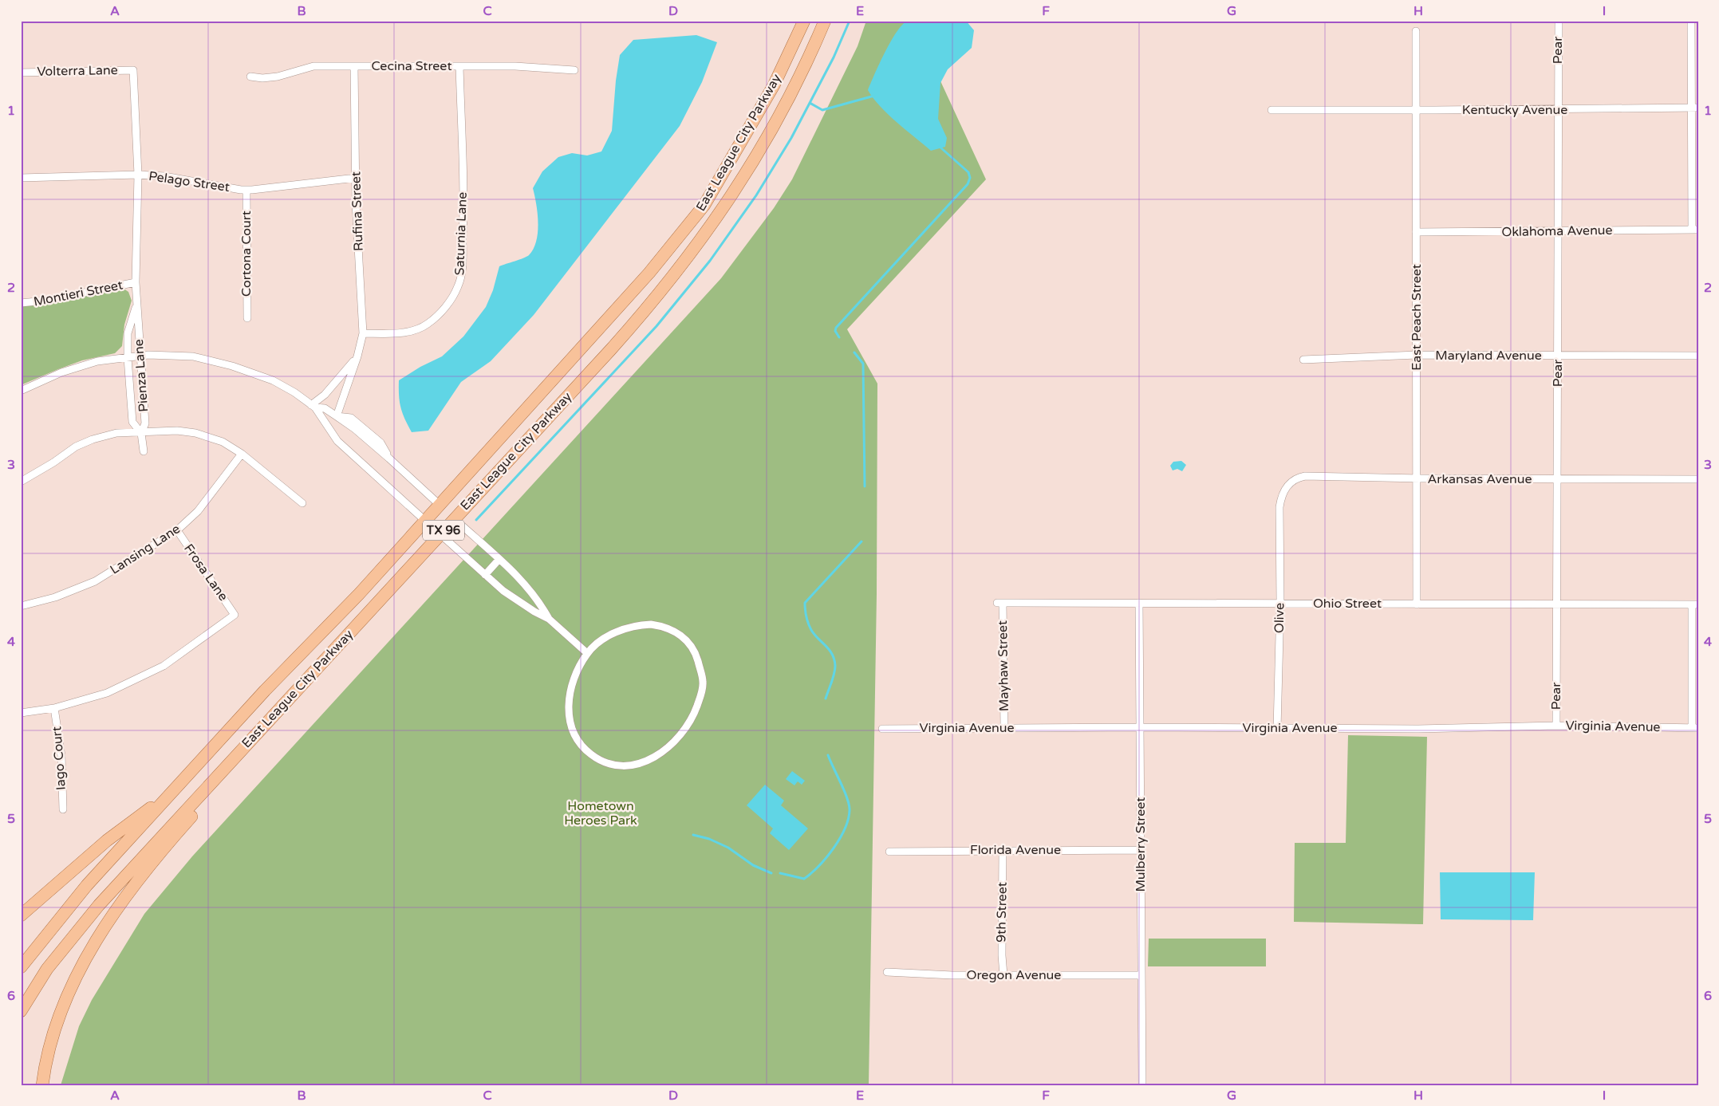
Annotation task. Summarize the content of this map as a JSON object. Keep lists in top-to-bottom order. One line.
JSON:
{"streets":{"main road":["East League City Parkway","TX 96"],"street":["Pear","Cecina Street","Volterra Lane","Kentucky Avenue","Pelago Street","Rufina Street","Oklahoma Avenue","Saturnia Lane","Cortona Court","Montieri Street","East Peach Street","Maryland Avenue","Pienza Lane","Arkansas Avenue","Lansing Lane","Frosa Lane","Ohio Street","Olive","Mayhaw Street","Virginia Avenue","Iago Court","Mulberry Street","Florida Avenue","9th Street","Oregon Avenue"]},"crossings":[["Pear","Kentucky Avenue"],["Pear","Oklahoma Avenue"],["Pear","Maryland Avenue"],["Pear","Arkansas Avenue"],["Pear","Ohio Street"],["Pear","Virginia Avenue"],["Cecina Street","Rufina Street"],["Cecina Street","Saturnia Lane"],["Volterra Lane","Pienza Lane"],["Kentucky Avenue","East Peach Street"],["Pelago Street","Rufina Street"],["Pelago Street","Cortona Court"],["Pelago Street","Pienza Lane"],["Rufina Street","Saturnia Lane"],["Oklahoma Avenue","East Peach Street"],["Montieri Street","Pienza Lane"],["East Peach Street","Maryland Avenue"],["East Peach Street","Arkansas Avenue"],["East Peach Street","Ohio Street"],["Arkansas Avenue","Olive"],["Lansing Lane","Frosa Lane"],["Frosa Lane","Iago Court"],["Ohio Street","Olive"],["Ohio Street","Mayhaw Street"],["Ohio Street","Mulberry Street"],["Olive","Virginia Avenue"],["Mayhaw Street","Virginia Avenue"],["Virginia Avenue","Mulberry Street"],["Mulberry Street","Florida Avenue"],["Mulberry Street","Oregon Avenue"],["Florida Avenue","9th Street"],["9th Street","Oregon Avenue"]],"parks":["Hometown Heroes Park"],"grid":{"columns":["A","B","C","D","E","F","G","H","I"],"rows":["1","2","3","4","5","6"]}}
